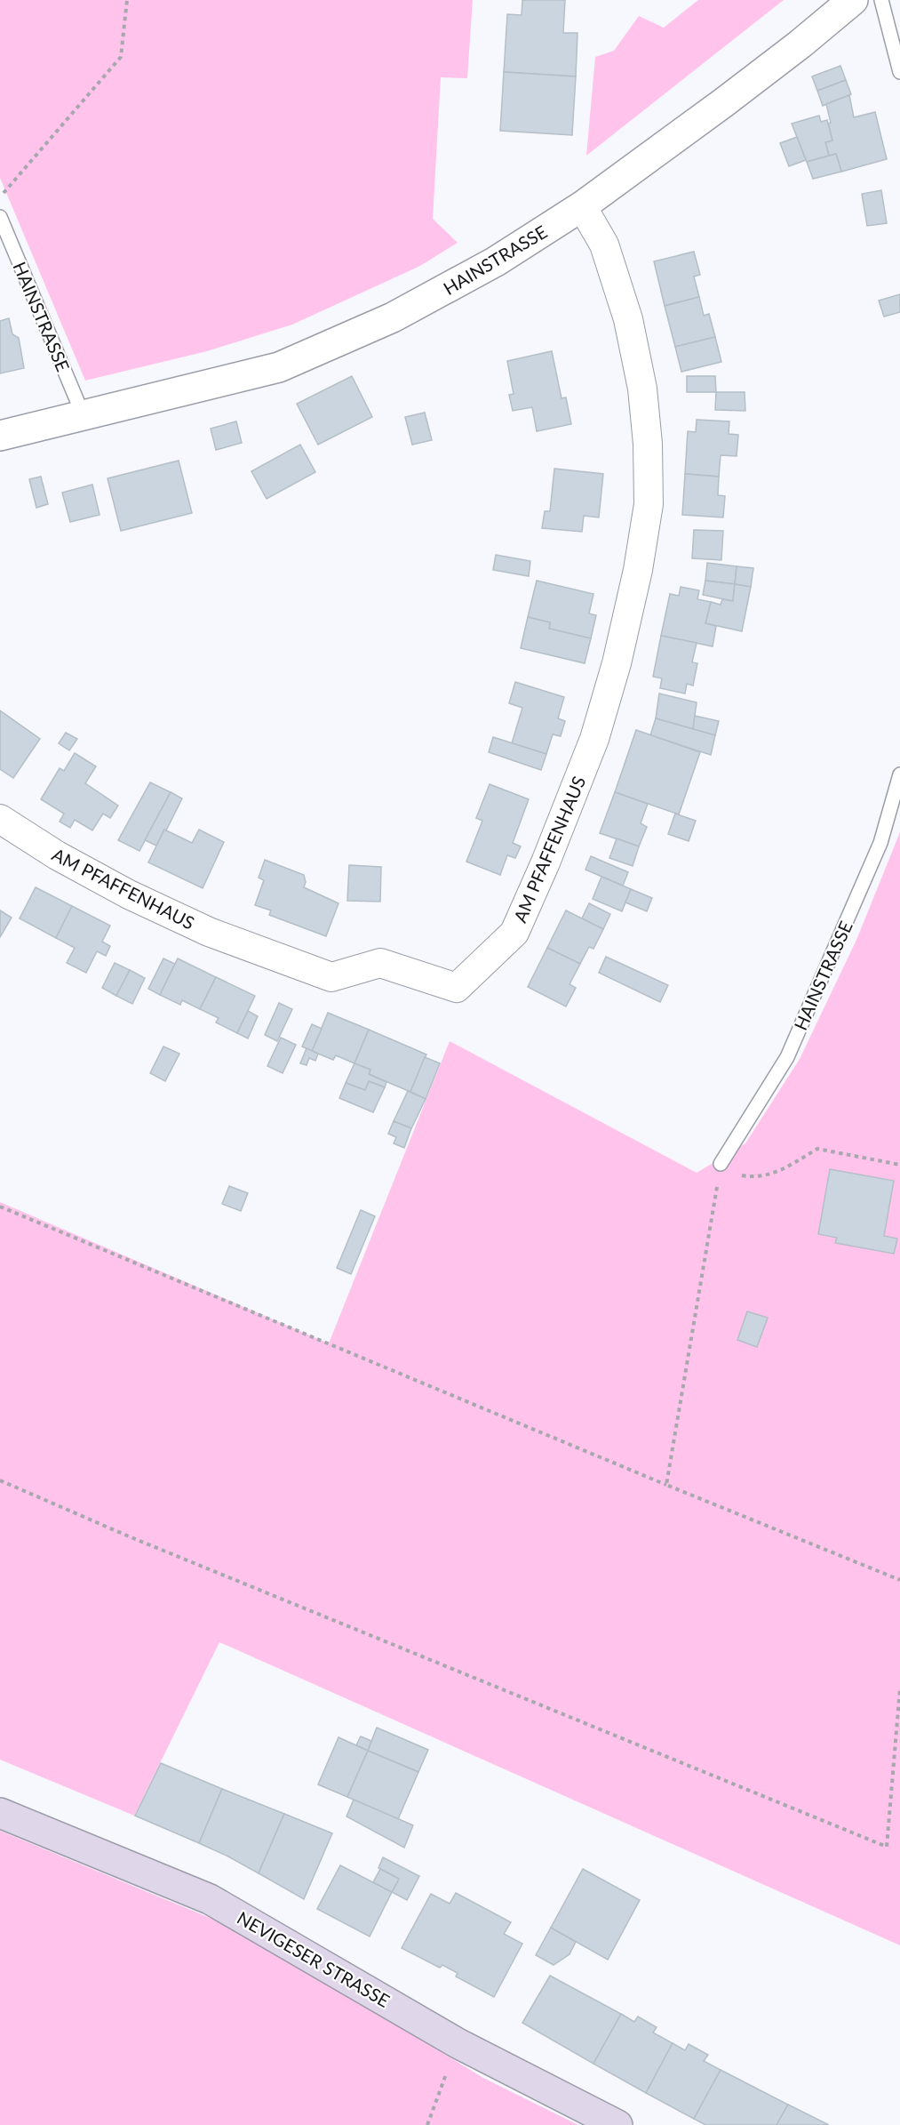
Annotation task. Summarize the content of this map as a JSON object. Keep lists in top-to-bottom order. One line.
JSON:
{"streets":{"main road":["NEVIGESER STRASSE"],"street":["HAINSTRASSE","AM PFAFFENHAUS"]},"crossings":[["HAINSTRASSE","AM PFAFFENHAUS"]]}
